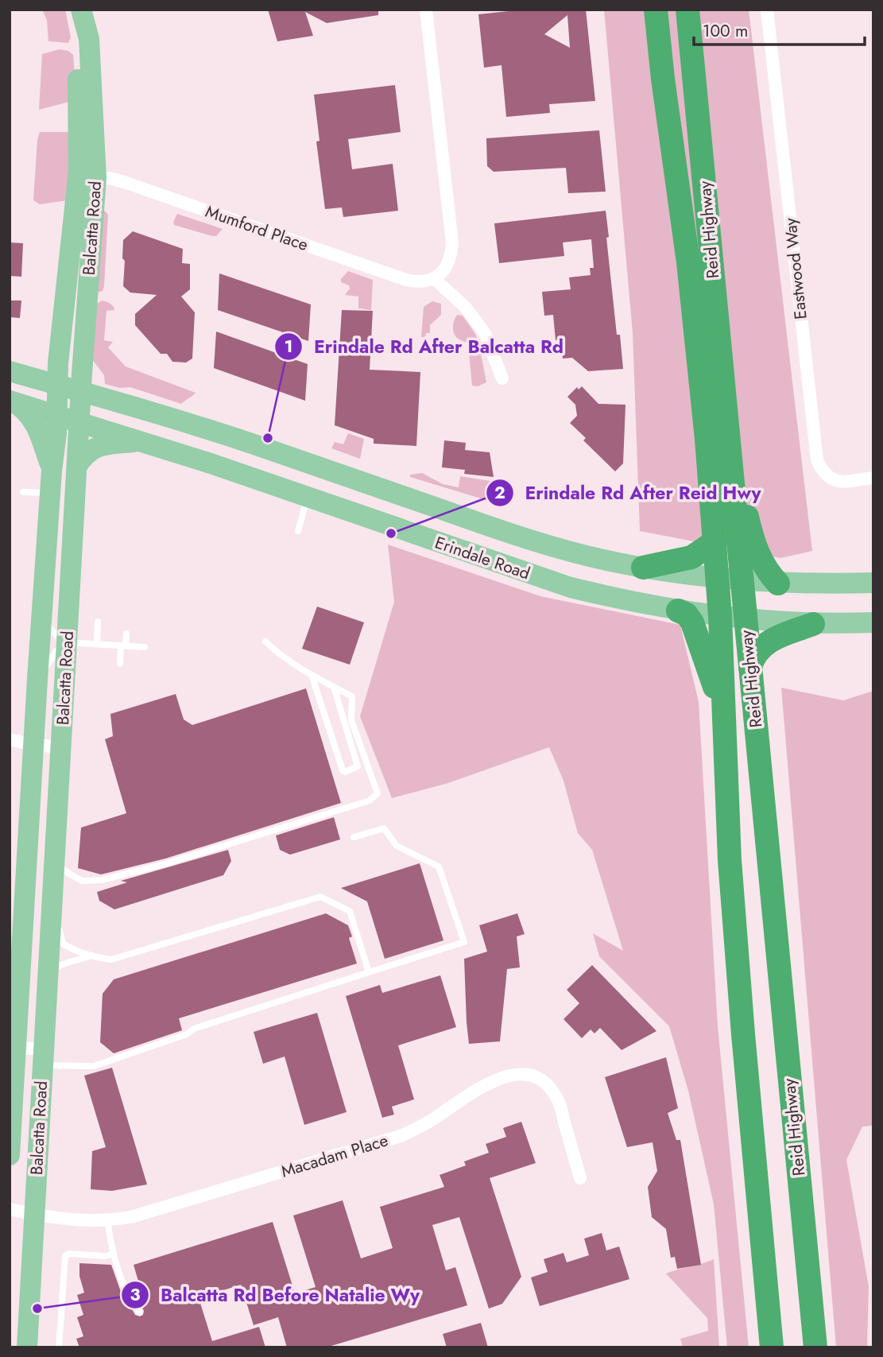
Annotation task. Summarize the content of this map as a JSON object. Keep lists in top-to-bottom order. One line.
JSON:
{"streets":{"highway":["Reid Highway"],"main road":["Balcatta Road","Erindale Road"],"street":["Mumford Place","Eastwood Way","Macadam Place"]},"crossings":[["Balcatta Road","Mumford Place"],["Balcatta Road","Erindale Road"],["Balcatta Road","Macadam Place"],["Reid Highway","Erindale Road"]],"places":["Erindale Rd After Balcatta Rd","Erindale Rd After Reid Hwy","Balcatta Rd Before Natalie Wy"],"scale_bar":"100 m"}
